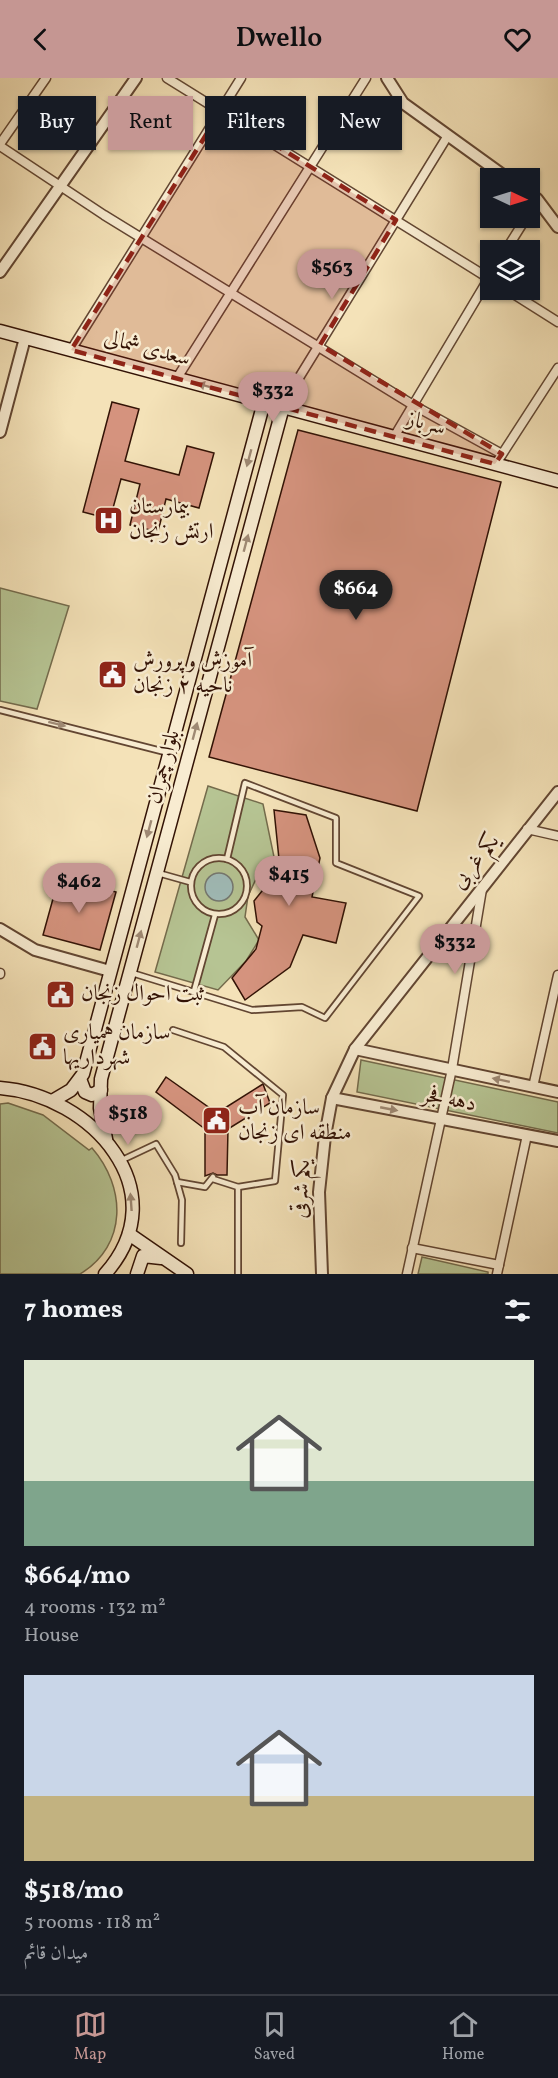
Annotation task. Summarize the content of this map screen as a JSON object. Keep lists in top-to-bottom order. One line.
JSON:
{"streets":{"main road":["سعدی شمالی","سرباز","بلوار چمران"],"street":["یکم غربی","دهه فجر","یکم شرقی"]},"crossings":[["سعدی شمالی","سرباز"],["سعدی شمالی","بلوار چمران"],["سرباز","بلوار چمران"],["یکم غربی","دهه فجر"],["یکم غربی","یکم شرقی"],["دهه فجر","یکم شرقی"]],"places":{"hospital":["بیمارستان ارتش زنجان"],"public building":["آموزش و پرورش ناحیه ۲ زنجان","ثبت احوال زنجان","سازمان همیاری شهرداریها","سازمان آب منطقه ای زنجان"]},"north":"right","page":{"header":"Dwello","chip":["Buy","Rent","Filters","New"],"price":["$563","$332","$664","$415","$462","$332","$518"],"heading":"7 homes","list":[{"name":"$664/mo","note":"4 rooms · 132 m² · House"},{"name":"$518/mo","note":"5 rooms · 118 m² · میدان قائم"}],"tabs":["Map","Saved","Home"]}}
